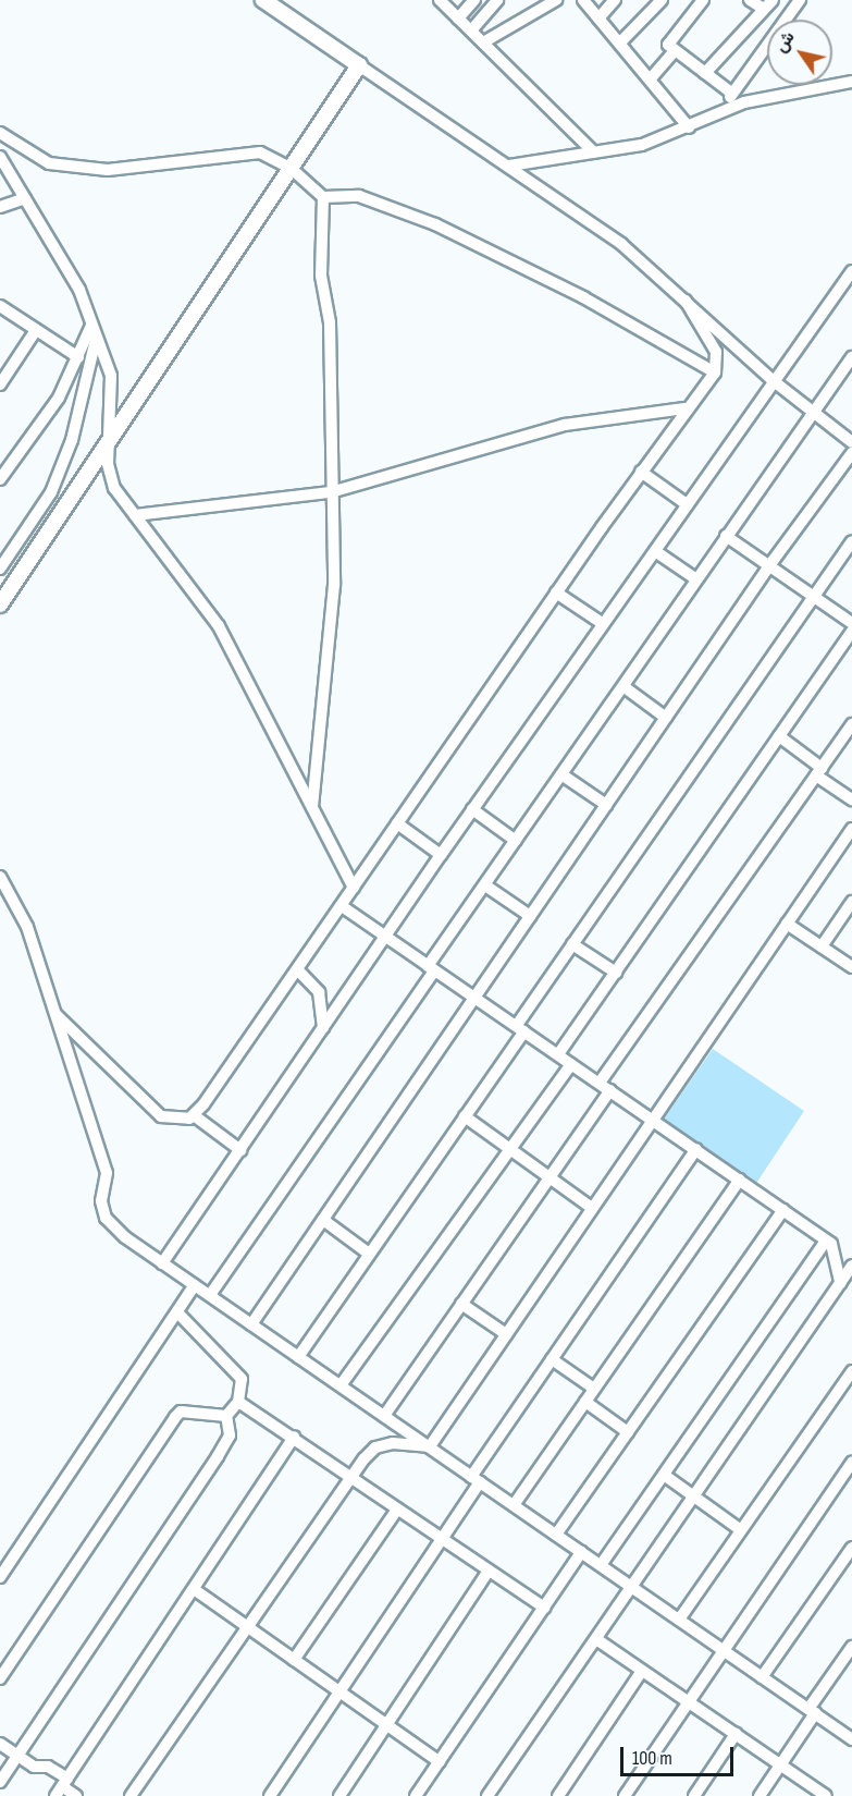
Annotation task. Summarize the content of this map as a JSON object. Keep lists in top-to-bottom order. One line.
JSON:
{"scale_bar":"100 m","north":"top left"}
